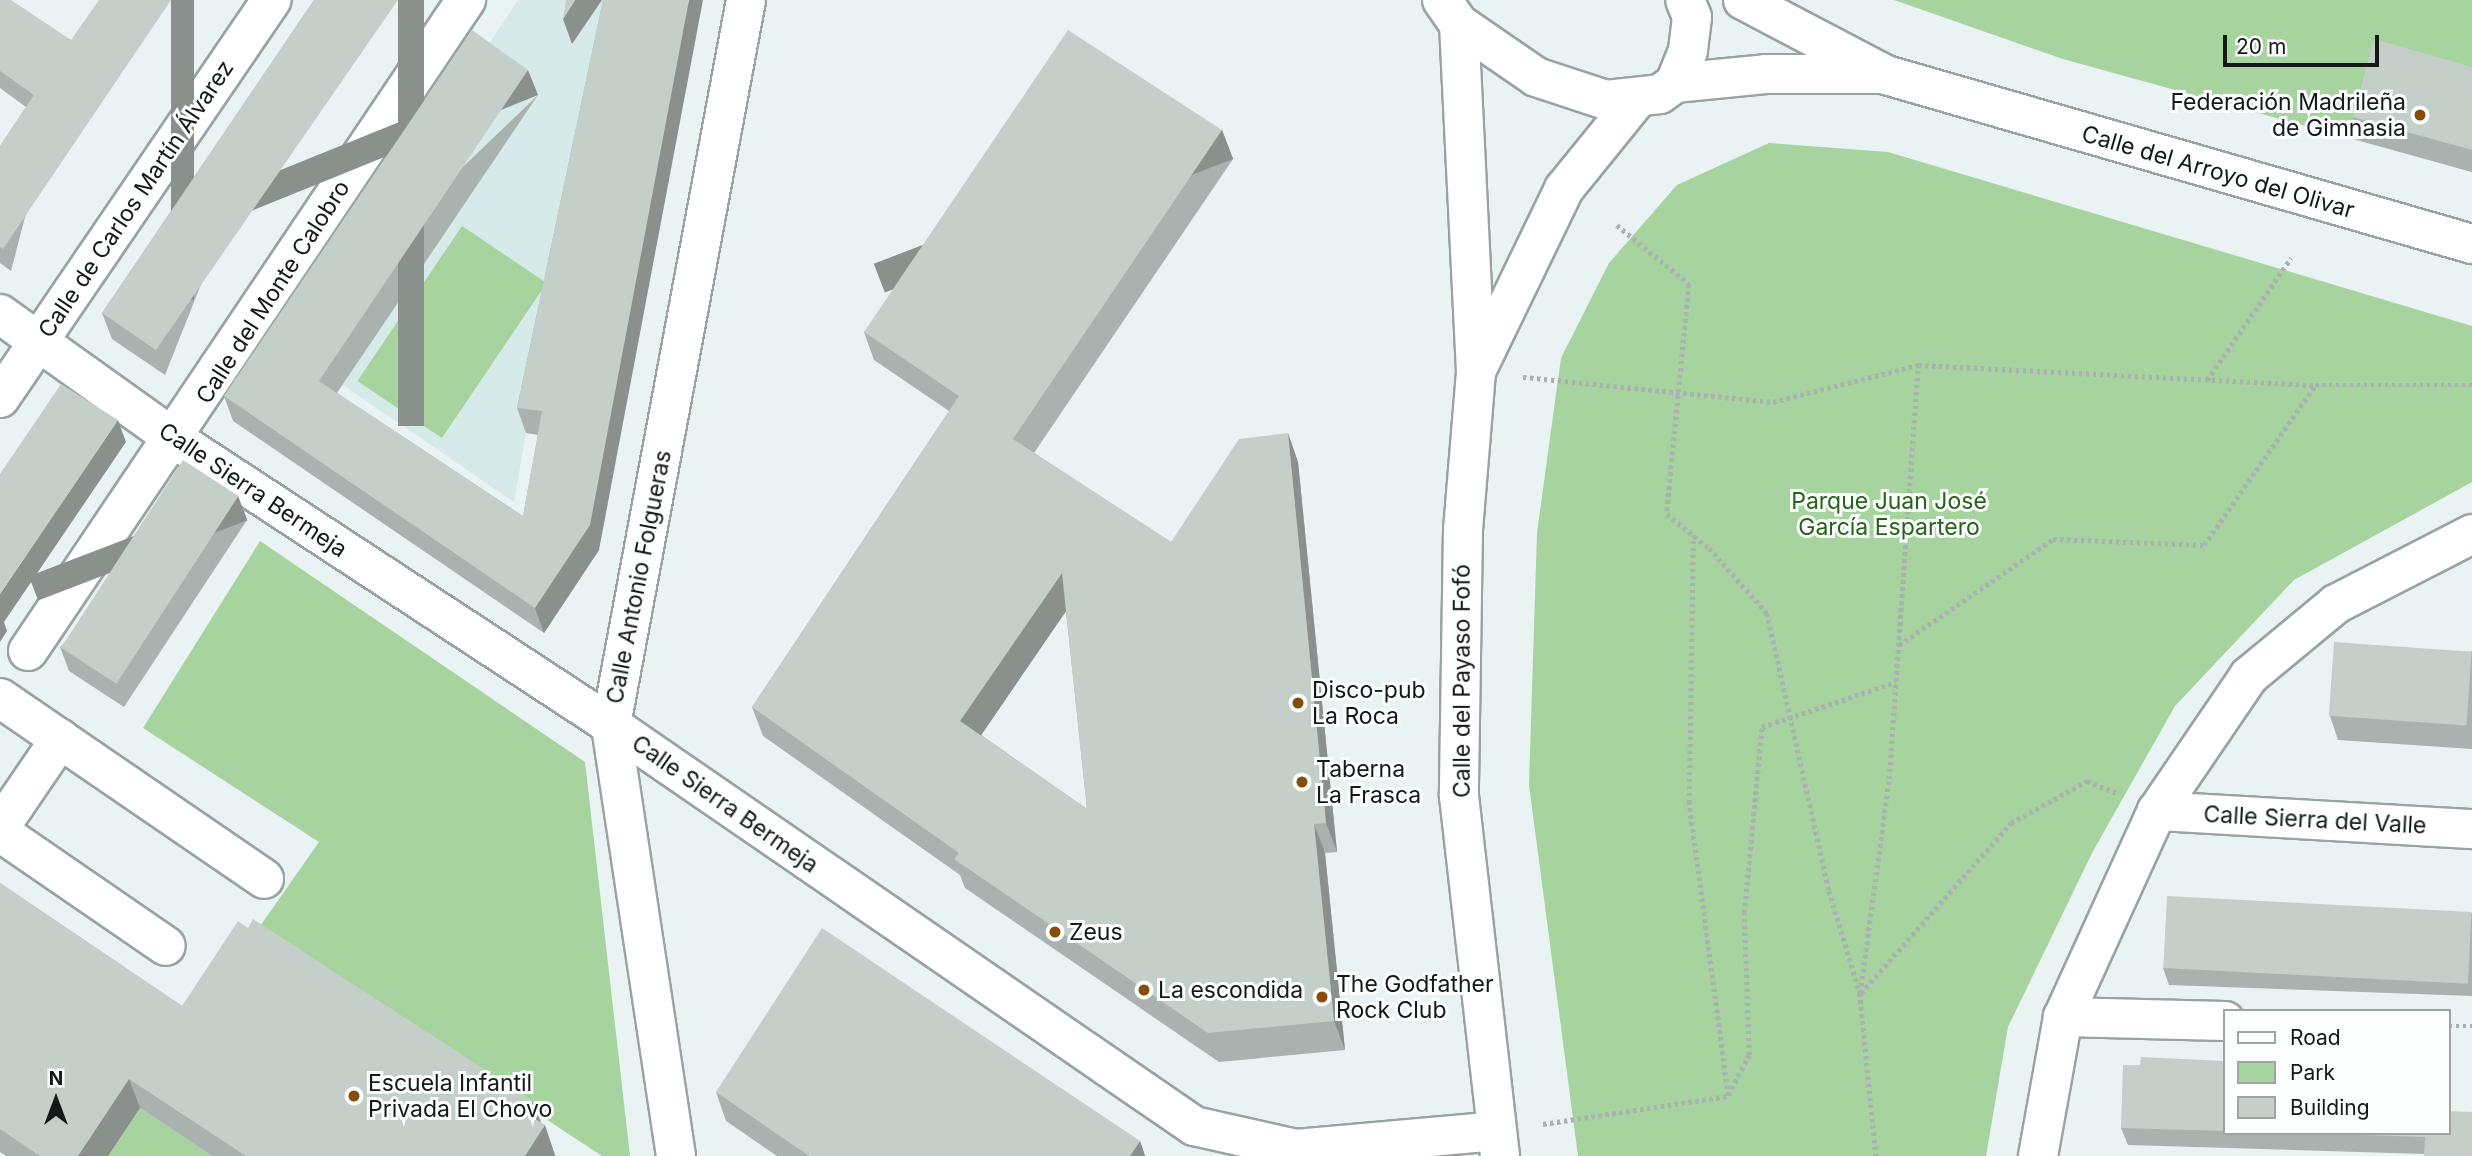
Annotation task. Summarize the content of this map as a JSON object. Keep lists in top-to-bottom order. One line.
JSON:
{"streets":{"street":["Calle del Arroyo del Olivar","Calle de Carlos Martín Álvarez","Calle del Monte Calobro","Calle Sierra Bermeja","Calle Antonio Folgueras","Calle del Payaso Fofó","Calle Sierra del Valle"]},"crossings":[["Calle del Arroyo del Olivar","Calle del Payaso Fofó"],["Calle de Carlos Martín Álvarez","Calle Sierra Bermeja"],["Calle del Monte Calobro","Calle Sierra Bermeja"],["Calle Sierra Bermeja","Calle Antonio Folgueras"],["Calle Sierra Bermeja","Calle del Payaso Fofó"]],"parks":["Parque Juan José García Espartero"],"places":["Federación Madrileña de Gimnasia","Disco-pub La Roca","Taberna La Frasca","Zeus","La escondida","The Godfather Rock Club","Escuela Infantil Privada El Chovo"],"legend":["Road","Park","Building"],"scale_bar":"20 m","north":"top"}
